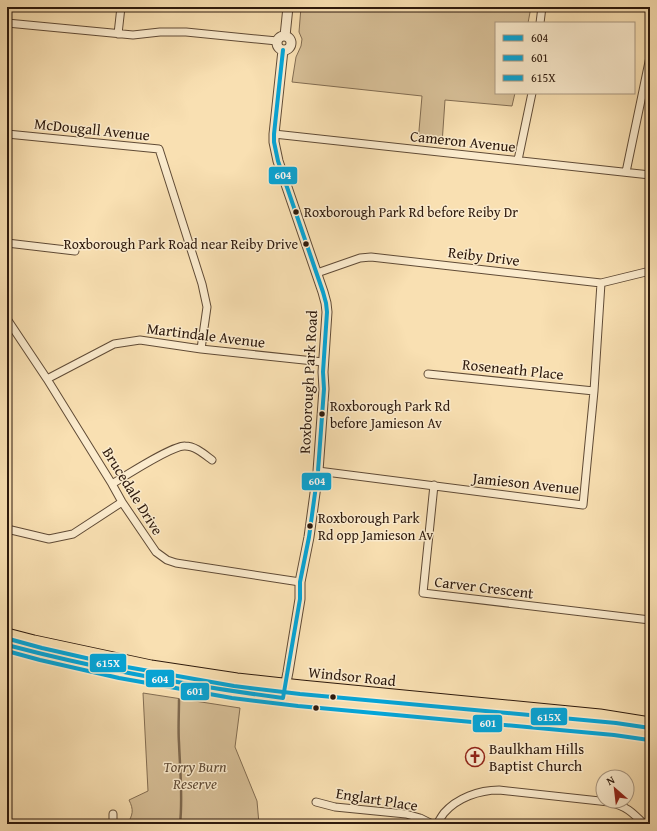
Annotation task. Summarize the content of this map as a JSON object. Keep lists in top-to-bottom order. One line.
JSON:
{"streets":{"main road":["Windsor Road"],"street":["McDougall Avenue","Cameron Avenue","Reiby Drive","Martindale Avenue","Roseneath Place","Roxborough Park Road","Jamieson Avenue","Brucedale Drive","Carver Crescent","Englart Place"]},"crossings":[["McDougall Avenue","Martindale Avenue"],["Cameron Avenue","Roxborough Park Road"],["Reiby Drive","Roxborough Park Road"],["Reiby Drive","Jamieson Avenue"],["Martindale Avenue","Roxborough Park Road"],["Martindale Avenue","Brucedale Drive"],["Roseneath Place","Jamieson Avenue"],["Roxborough Park Road","Jamieson Avenue"],["Roxborough Park Road","Brucedale Drive"],["Roxborough Park Road","Windsor Road"],["Jamieson Avenue","Carver Crescent"]],"parks":["Torry Burn Reserve"],"places":{"other":["Roxborough Park Rd before Reiby Dr","Roxborough Park Road near Reiby Drive","Roxborough Park Rd before Jamieson Av","Roxborough Park Rd opp Jamieson Av"],"church":["Baulkham Hills Baptist Church"]},"lines":["transit line 604","transit line 615X","transit line 601"],"legend":["604","601","615X"],"north":"top left"}
